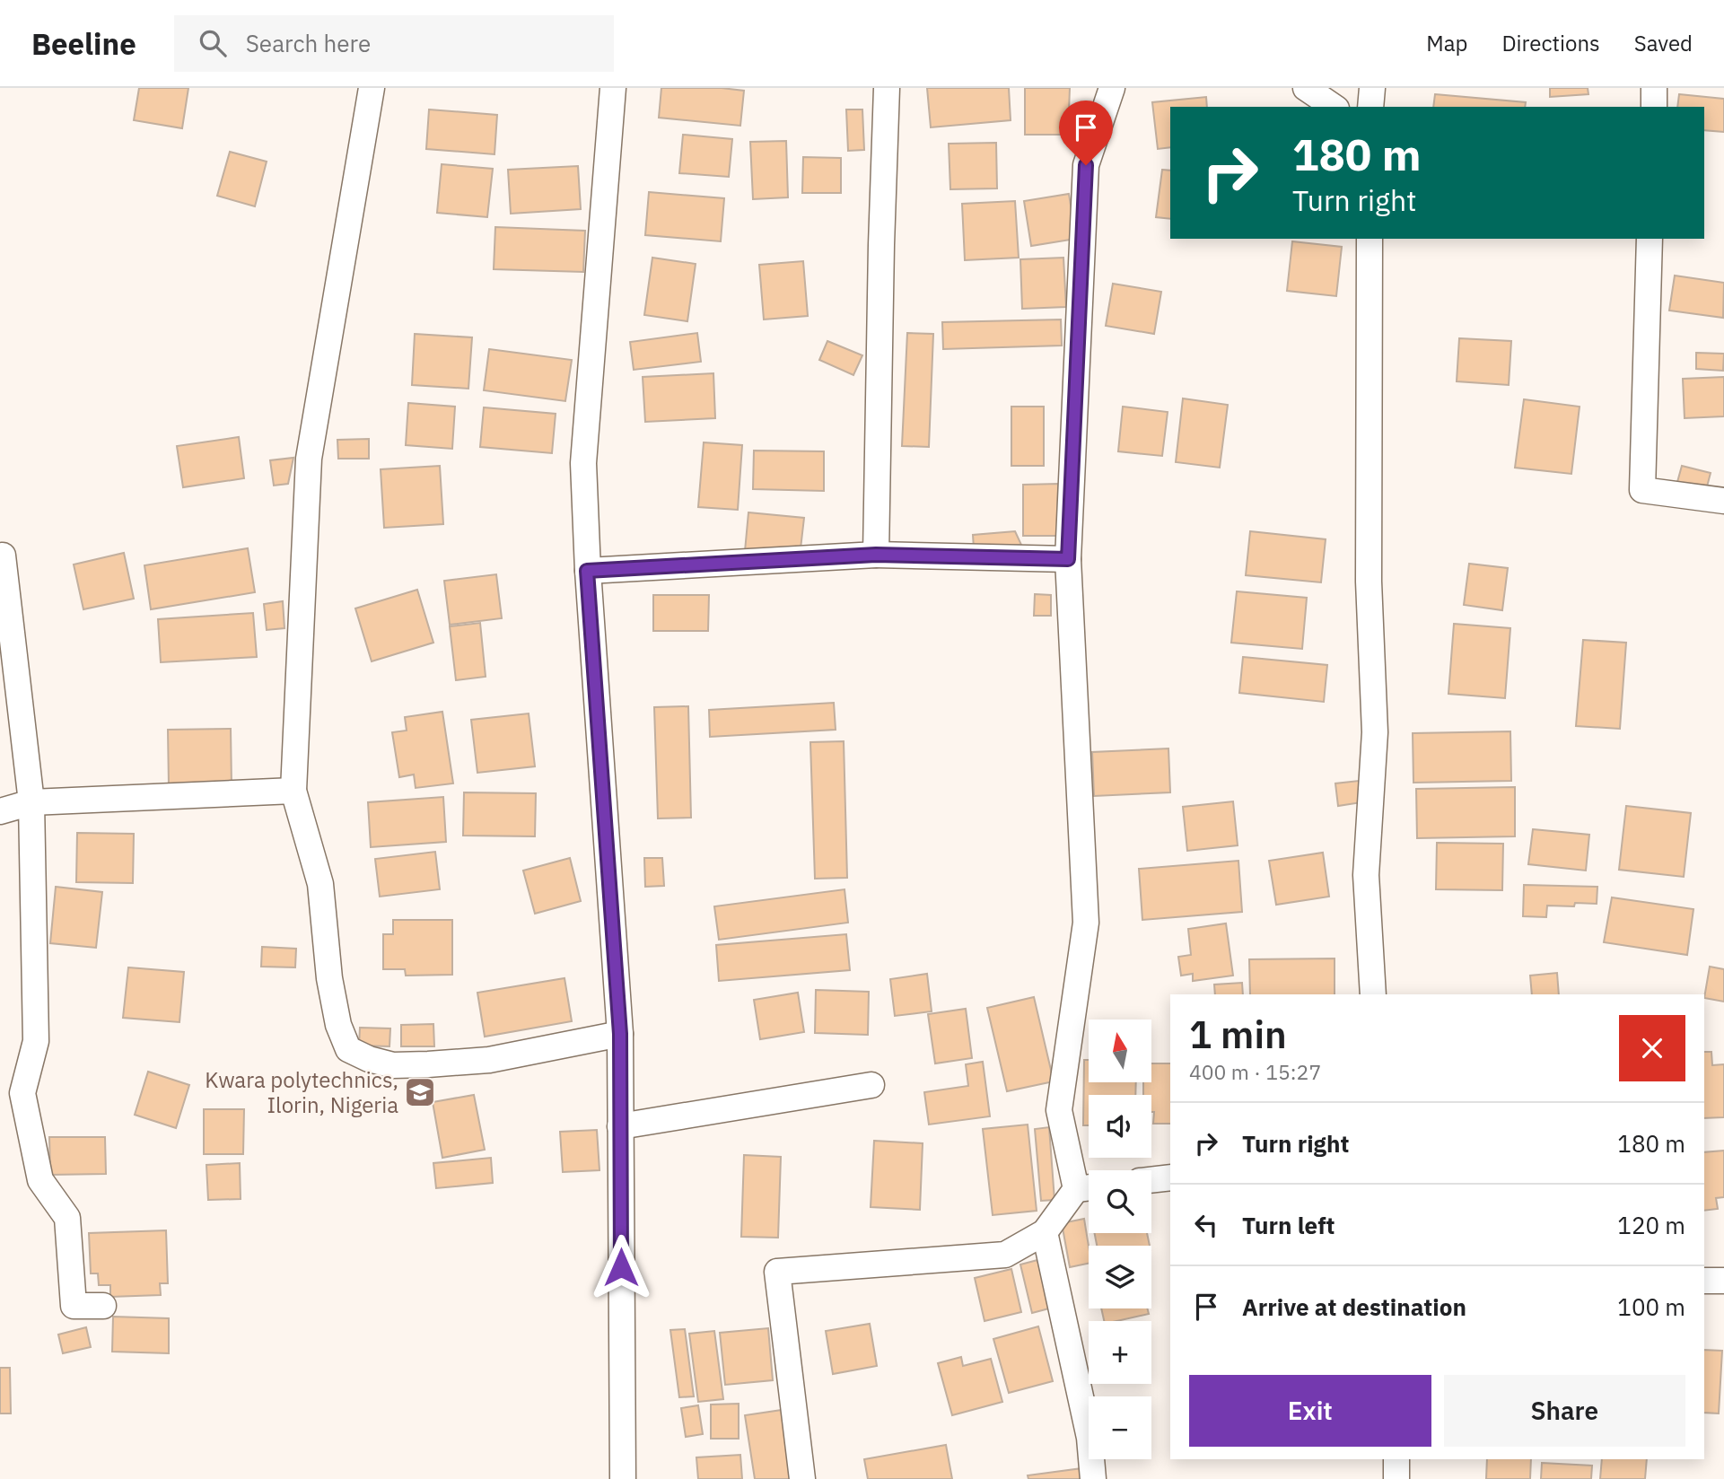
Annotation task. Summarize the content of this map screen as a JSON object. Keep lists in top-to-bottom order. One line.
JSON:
{"places":{"school or university":["Kwara polytechnics, Ilorin, Nigeria"]},"north":"top","page":{"header":"Beeline","search":"Search here","nav":["Map","Directions","Saved"],"turn":["180 m","Turn right"],"heading":["1 min","400 m · 15:27"],"map_buttons":["+","−"],"list":[{"name":"Turn right","value":"180 m"},{"name":"Turn left","value":"120 m"},{"name":"Arrive at destination","value":"100 m"}],"buttons":["Exit","Share"]}}
